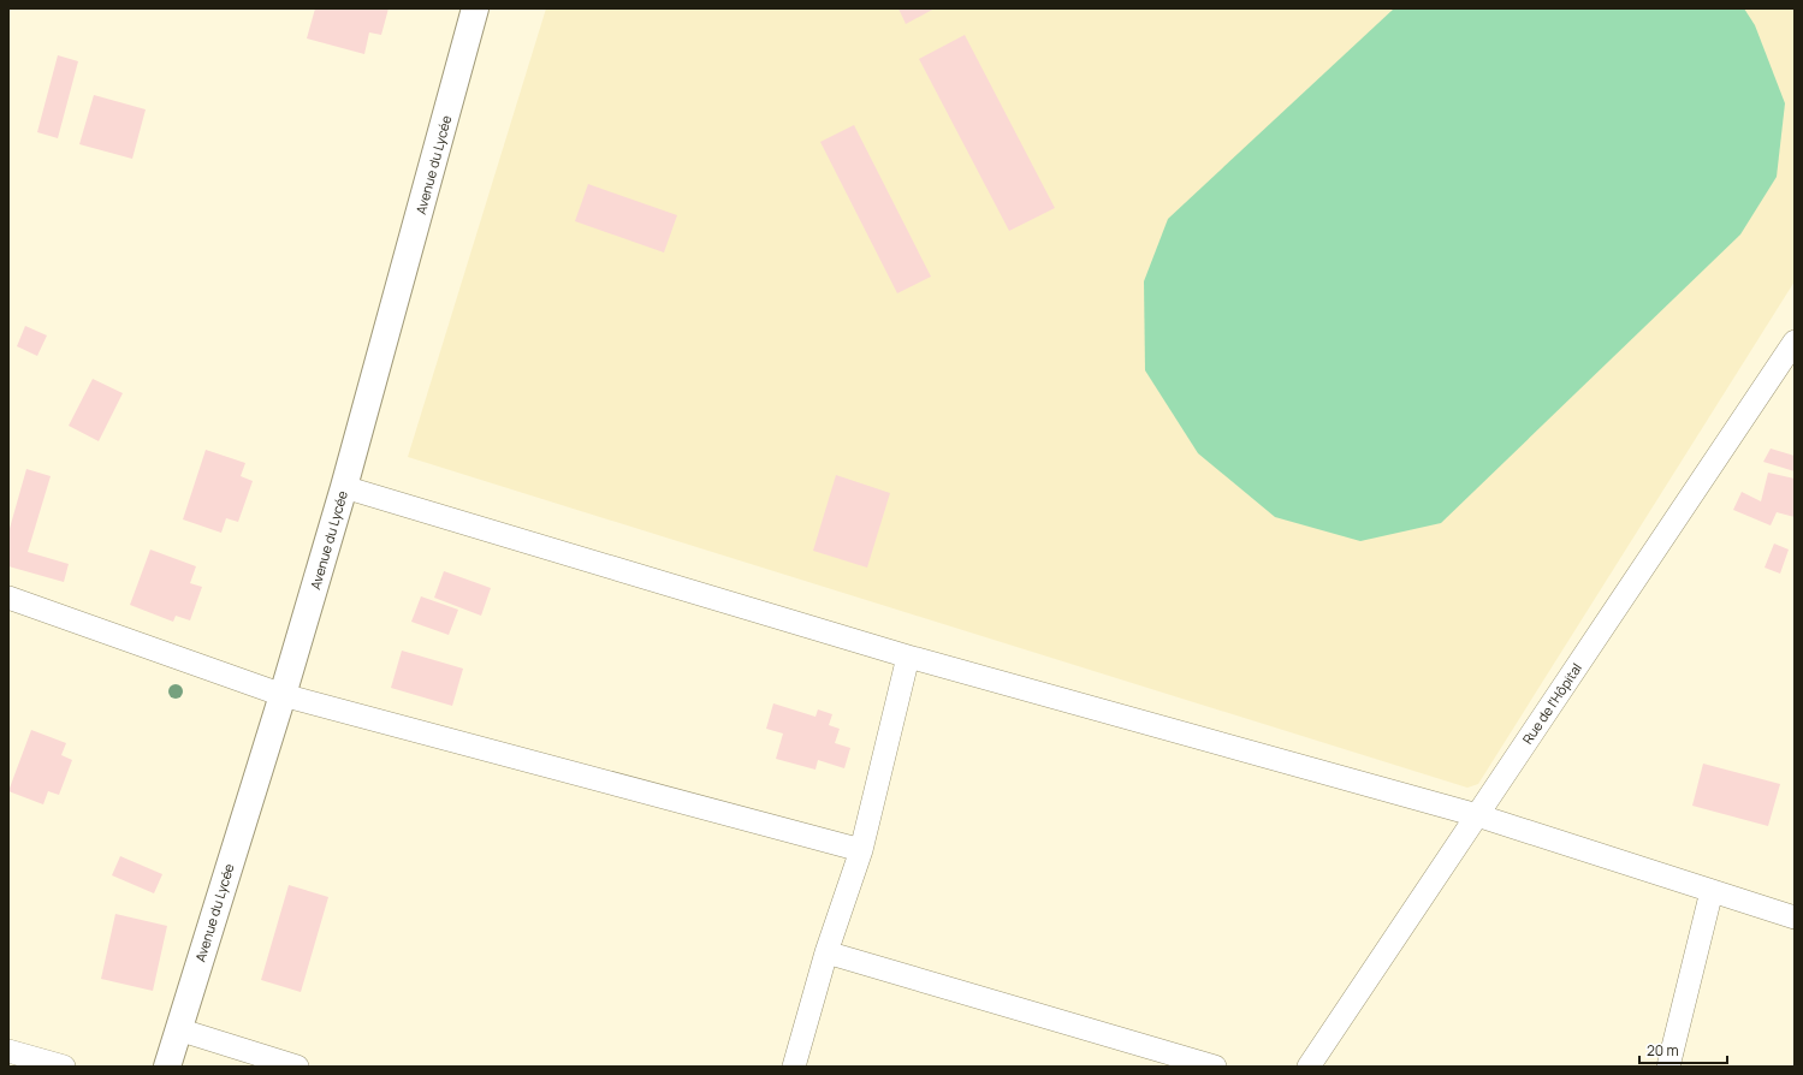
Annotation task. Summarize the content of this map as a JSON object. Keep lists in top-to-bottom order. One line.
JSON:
{"streets":{"main road":["Avenue du Lycée"],"street":["Rue de l'Hôpital"]},"scale_bar":"20 m"}
